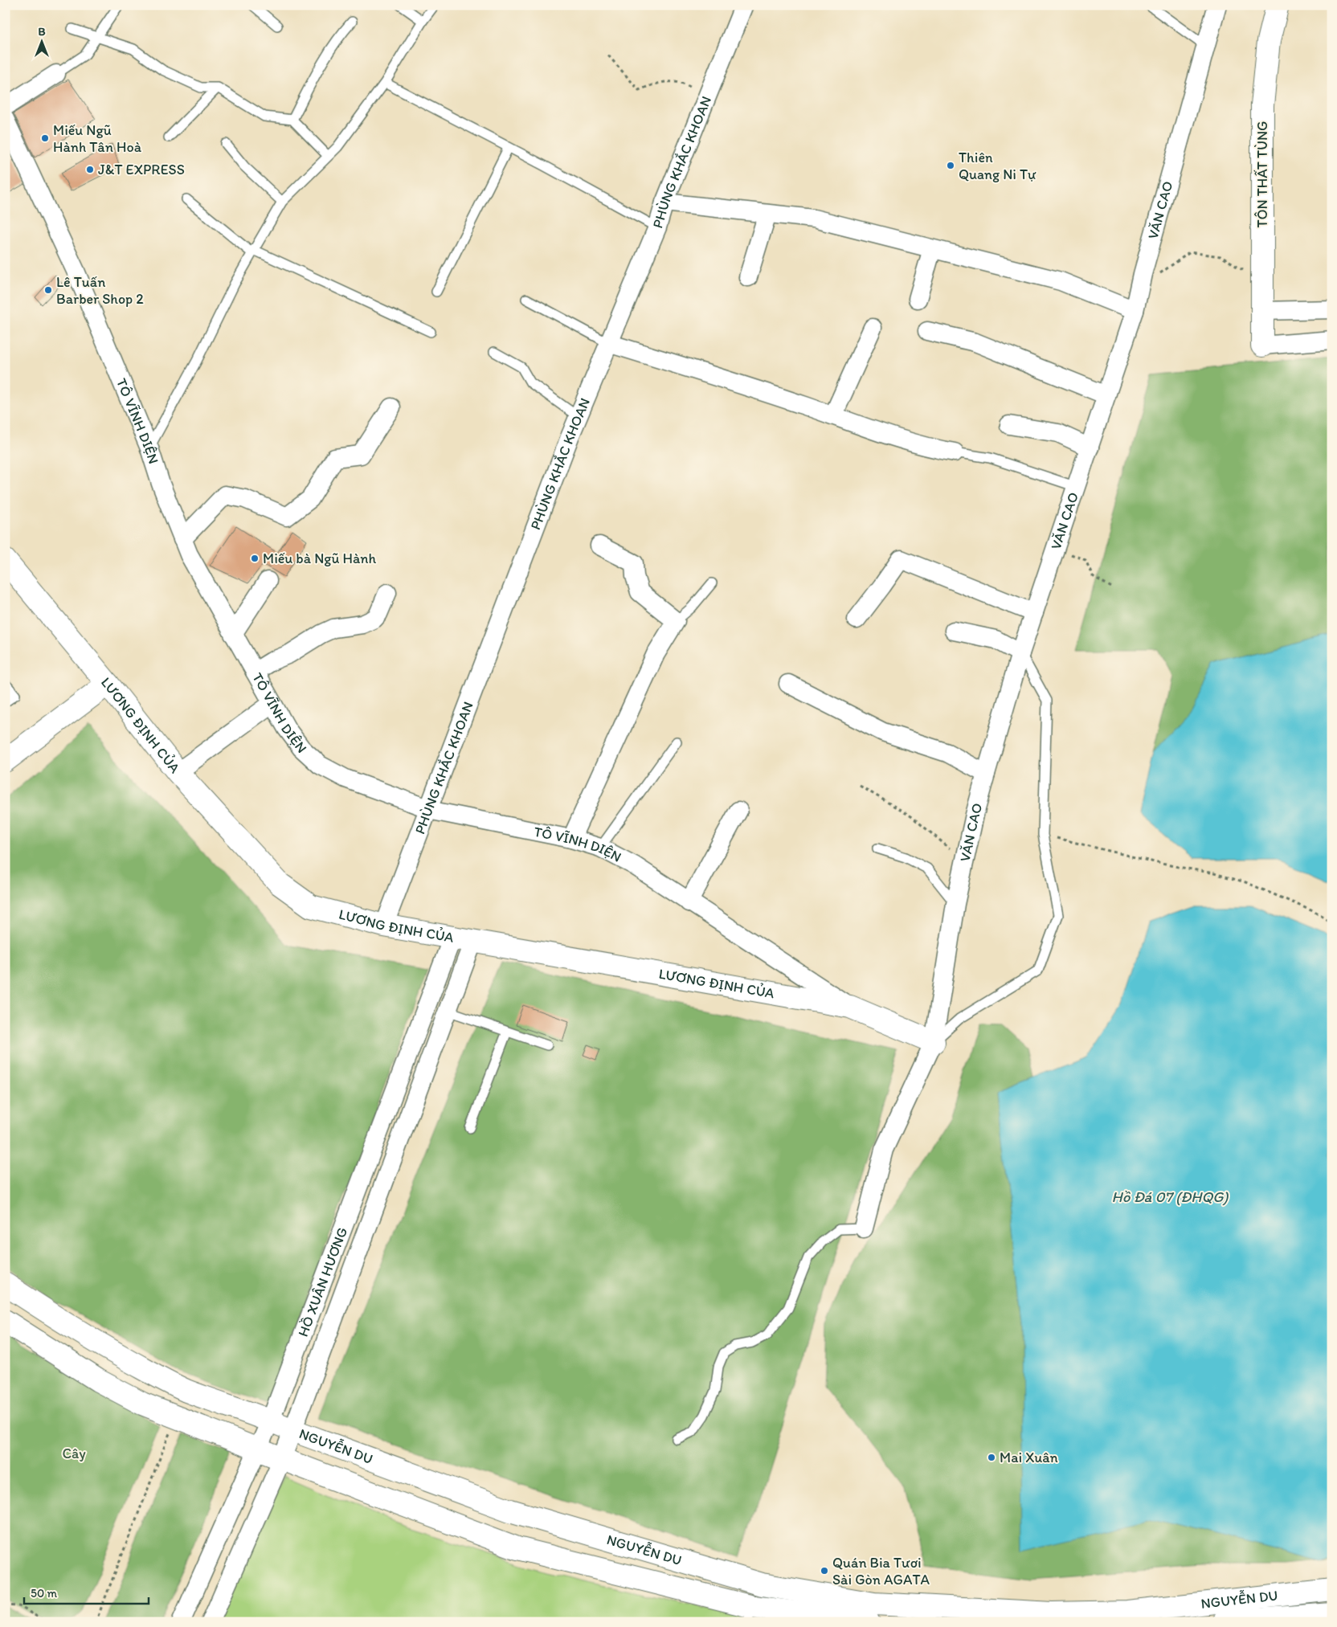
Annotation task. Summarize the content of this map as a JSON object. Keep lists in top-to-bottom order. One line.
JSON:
{"streets":{"street":["PHÙNG KHẮC KHOAN","TÔN THẤT TÙNG","VĂN CAO","TÔ VĨNH DIỆN","LƯƠNG ĐỊNH CỦA","HỒ XUÂN HƯƠNG","NGUYỄN DU"]},"crossings":[["PHÙNG KHẮC KHOAN","TÔ VĨNH DIỆN"],["PHÙNG KHẮC KHOAN","LƯƠNG ĐỊNH CỦA"],["VĂN CAO","LƯƠNG ĐỊNH CỦA"],["TÔ VĨNH DIỆN","LƯƠNG ĐỊNH CỦA"],["LƯƠNG ĐỊNH CỦA","HỒ XUÂN HƯƠNG"],["HỒ XUÂN HƯƠNG","NGUYỄN DU"]],"water":["Hồ Đá 07 (ĐHQG)"],"parks":["Cây"],"places":["Miếu Ngũ Hành Tân Hoà","Thiên Quang Ni Tự","J&T EXPRESS","Lê Tuấn Barber Shop 2","Miếu bà Ngũ Hành","Mai Xuân","Quán Bia Tươi Sài Gòn AGATA"],"scale_bar":"50 m","north":"top"}
